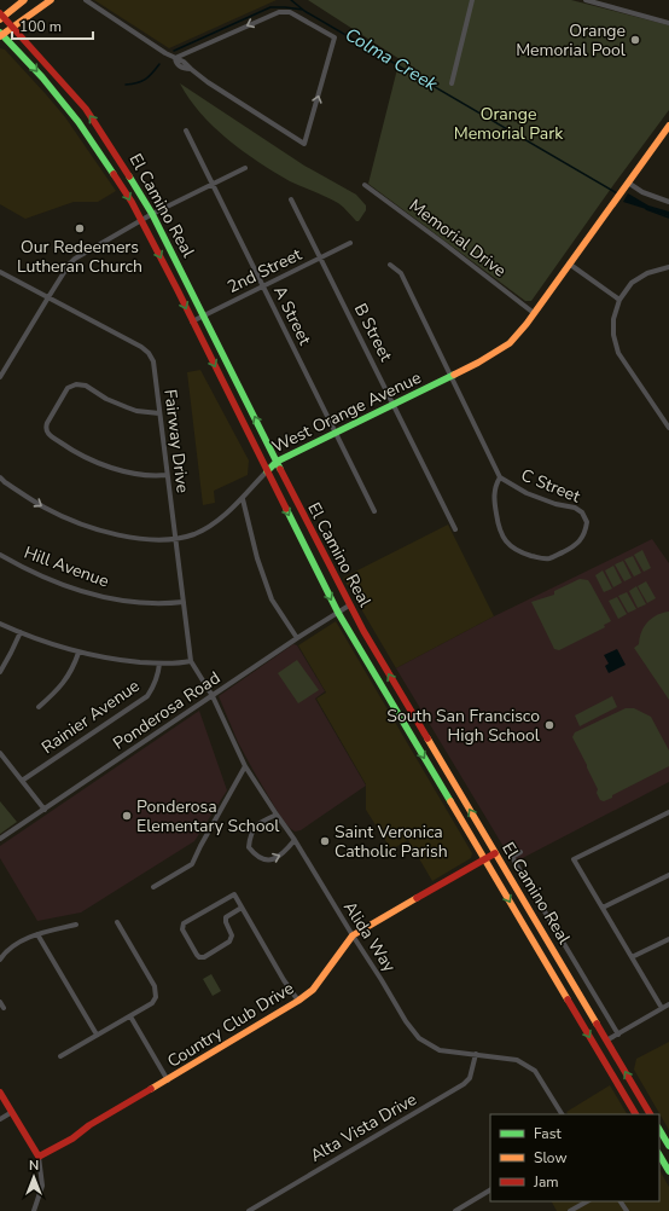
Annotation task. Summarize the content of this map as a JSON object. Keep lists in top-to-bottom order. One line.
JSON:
{"streets":{"main road":["El Camino Real","West Orange Avenue","Country Club Drive"],"street":["Memorial Drive","2nd Street","A Street","B Street","Fairway Drive","C Street","Hill Avenue","Ponderosa Road","Rainier Avenue","Alida Way","Alta Vista Drive"]},"crossings":[["El Camino Real","2nd Street"],["El Camino Real","West Orange Avenue"],["El Camino Real","Ponderosa Road"],["El Camino Real","Country Club Drive"],["Memorial Drive","West Orange Avenue"],["2nd Street","A Street"],["2nd Street","B Street"],["A Street","West Orange Avenue"],["B Street","West Orange Avenue"],["West Orange Avenue","Fairway Drive"],["West Orange Avenue","C Street"],["Fairway Drive","Hill Avenue"],["Fairway Drive","Ponderosa Road"],["Fairway Drive","Alida Way"],["Ponderosa Road","Alida Way"],["Alida Way","Country Club Drive"],["Alida Way","Alta Vista Drive"]],"water":["Colma Creek"],"parks":["Orange Memorial Park"],"places":["Orange Memorial Pool","Our Redeemers Lutheran Church","South San Francisco High School","Ponderosa Elementary School","Saint Veronica Catholic Parish"],"legend":["Fast","Slow","Jam"],"scale_bar":"100 m","north":"top"}
